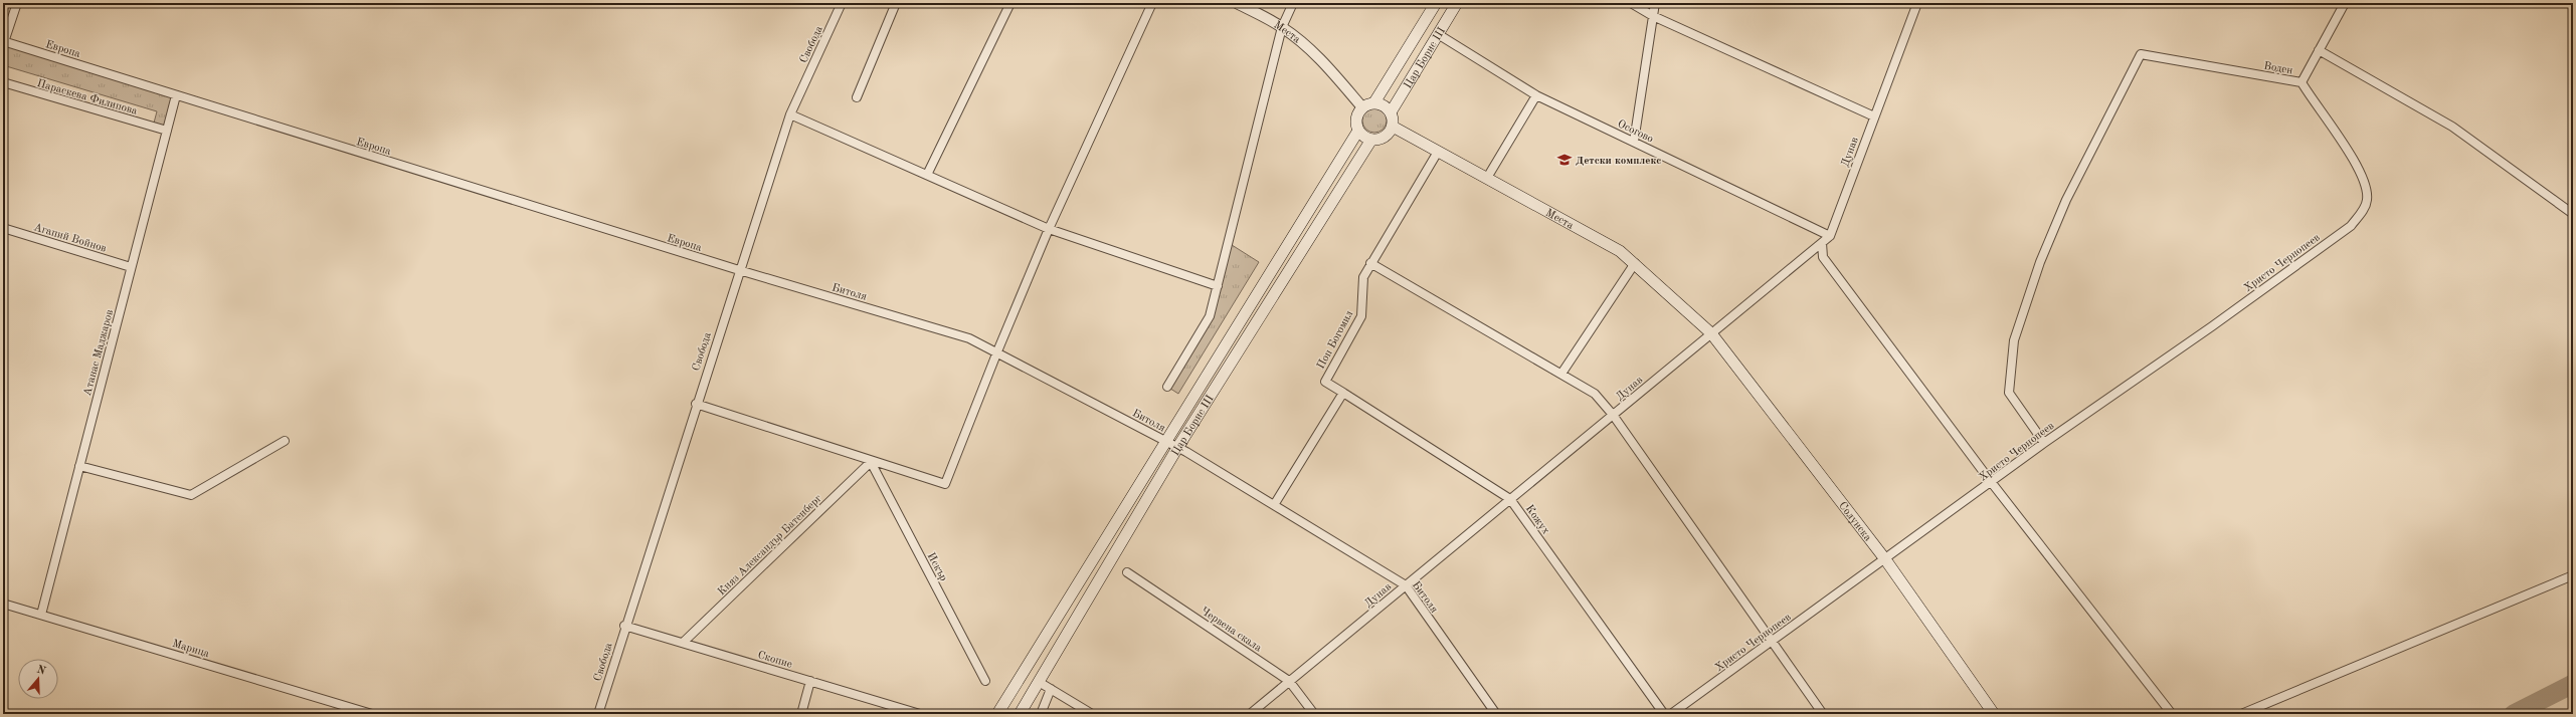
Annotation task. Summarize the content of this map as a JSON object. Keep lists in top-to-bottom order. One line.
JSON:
{"streets":{"main road":["Места","Цар Борис III","Солунска"],"street":["Свобода","Европа","Воден","Параскева Филипова","Осогово","Дунав","Агапий Войнов","Христо Чернопеев","Битоля","Поп Богомил","Атанас Маджаров","Кожух","Княз Александър Батенберг","Искър","Червена скала","Марица","Скопие"]},"crossings":[["Места","Цар Борис III"],["Места","Дунав"],["Места","Поп Богомил"],["Места","Солунска"],["Свобода","Европа"],["Свобода","Битоля"],["Свобода","Скопие"],["Европа","Битоля"],["Европа","Атанас Маджаров"],["Цар Борис III","Осогово"],["Цар Борис III","Битоля"],["Воден","Христо Чернопеев"],["Параскева Филипова","Атанас Маджаров"],["Осогово","Дунав"],["Дунав","Битоля"],["Дунав","Кожух"],["Дунав","Солунска"],["Дунав","Червена скала"],["Агапий Войнов","Атанас Маджаров"],["Христо Чернопеев","Солунска"],["Поп Богомил","Кожух"],["Атанас Маджаров","Марица"],["Княз Александър Батенберг","Искър"],["Княз Александър Батенберг","Скопие"]],"places":{"school or university":["Детски комплекс"]},"north":"top"}
